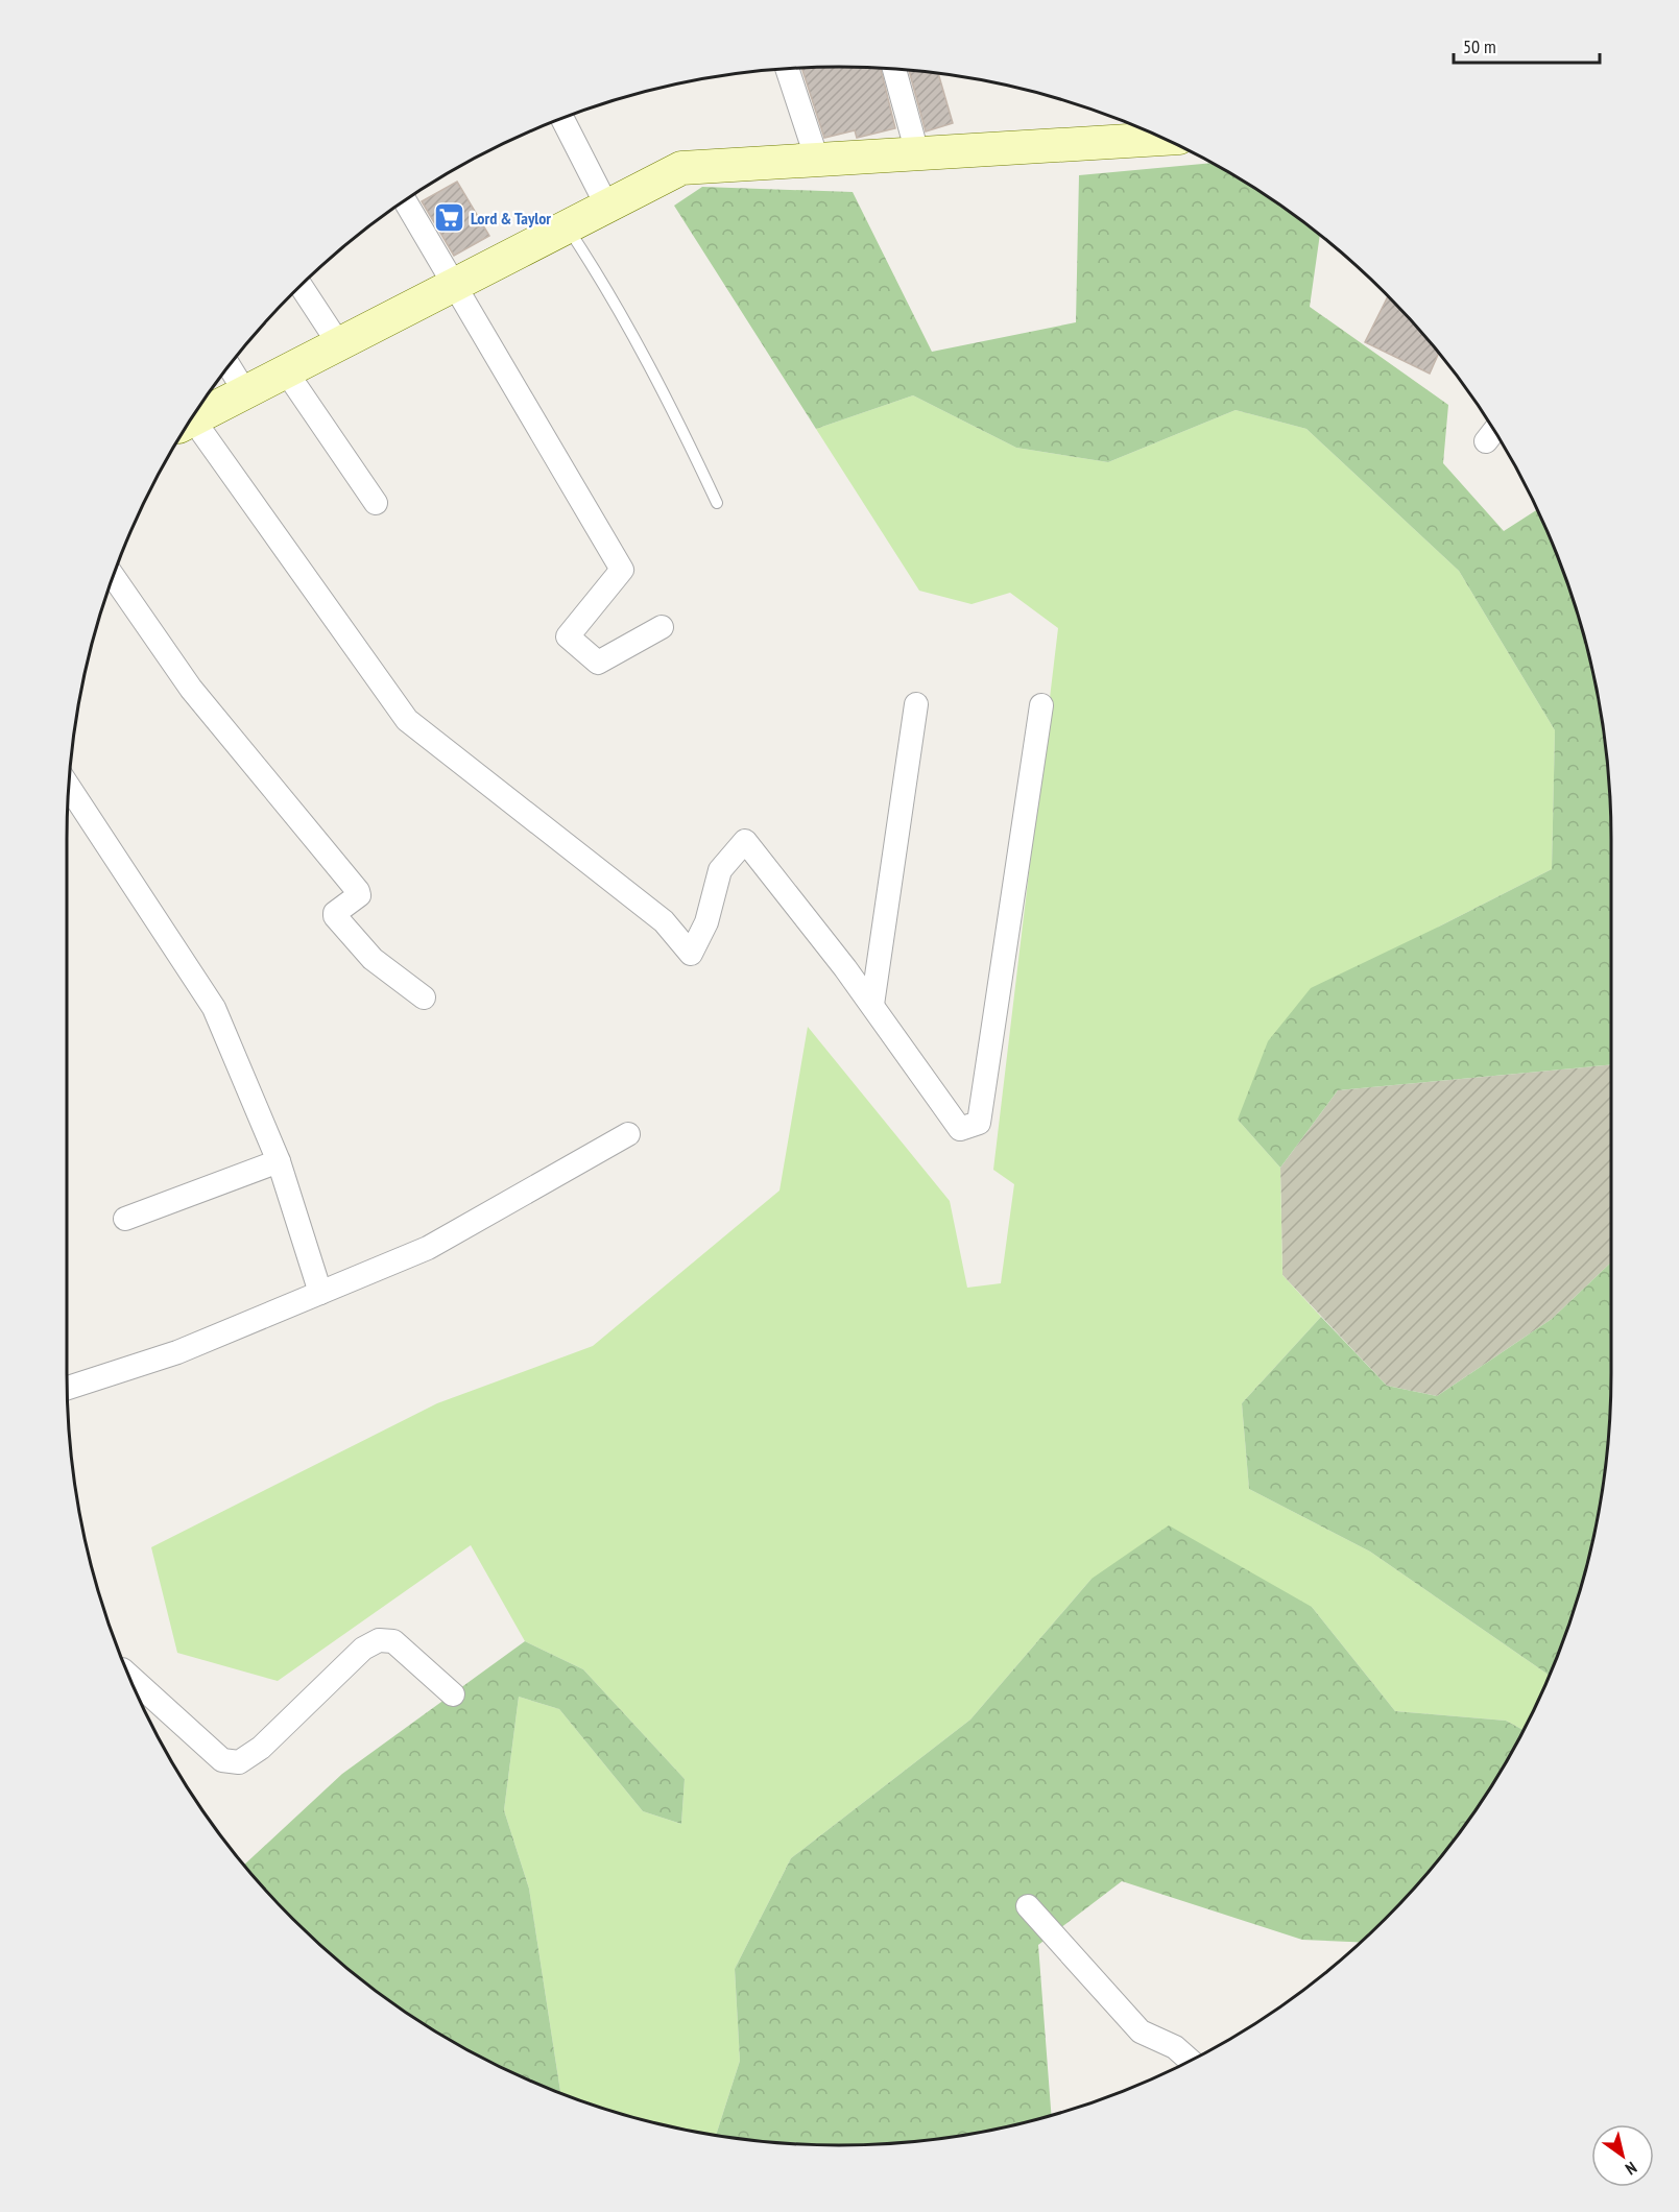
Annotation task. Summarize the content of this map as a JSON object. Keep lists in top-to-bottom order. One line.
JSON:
{"places":{"supermarket":["Lord & Taylor"]},"scale_bar":"50 m","north":"bottom right"}
